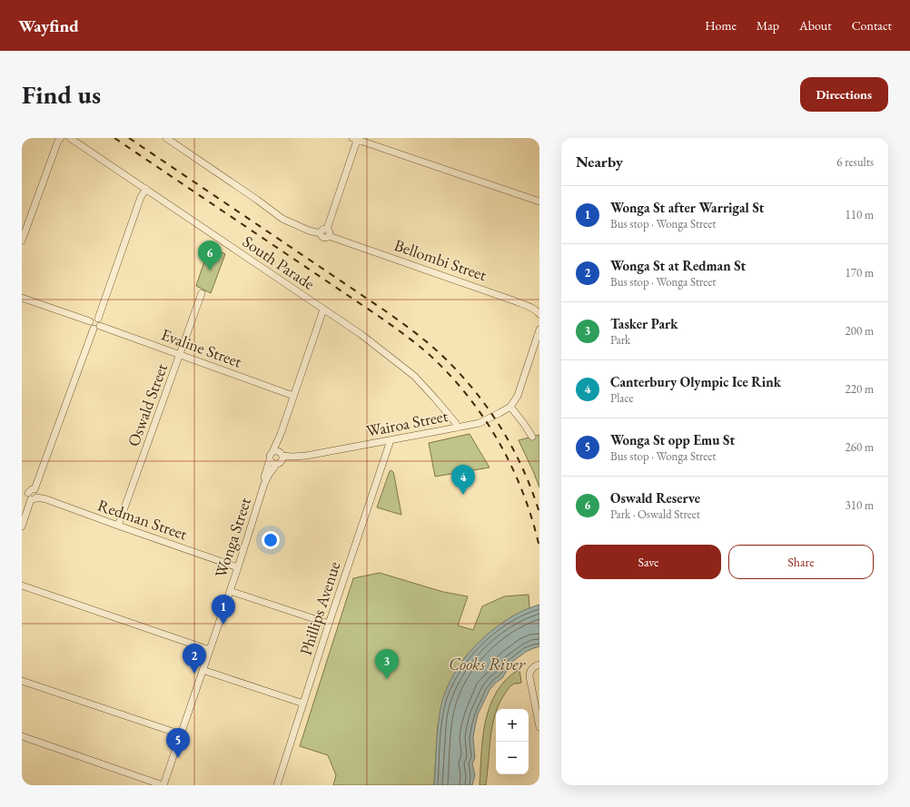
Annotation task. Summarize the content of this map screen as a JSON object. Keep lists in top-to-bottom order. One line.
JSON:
{"streets":{"street":["Bellombi Street","South Parade","Evaline Street","Oswald Street","Wairoa Street","Redman Street","Wonga Street","Phillips Avenue"]},"crossings":[["South Parade","Wairoa Street"],["Evaline Street","Oswald Street"],["Oswald Street","Redman Street"],["Wairoa Street","Wonga Street"],["Wairoa Street","Phillips Avenue"],["Redman Street","Wonga Street"]],"water":["Cooks River"],"page":{"header":"Wayfind","nav":["Home","Map","About","Contact"],"buttons":["Directions",["Save","Share"]],"title":"Find us","heading":["Nearby","6 results"],"list":[{"mark":"1","name":"Wonga St after Warrigal St","note":"Bus stop · Wonga Street","value":"110 m"},{"mark":"2","name":"Wonga St at Redman St","note":"Bus stop · Wonga Street","value":"170 m"},{"mark":"3","name":"Tasker Park","note":"Park","value":"200 m"},{"mark":"4","name":"Canterbury Olympic Ice Rink","note":"Place","value":"220 m"},{"mark":"5","name":"Wonga St opp Emu St","note":"Bus stop · Wonga Street","value":"260 m"},{"mark":"6","name":"Oswald Reserve","note":"Park · Oswald Street","value":"310 m"}],"pins":["6","4","1","2","3","5"],"map_buttons":["+","−"]}}
